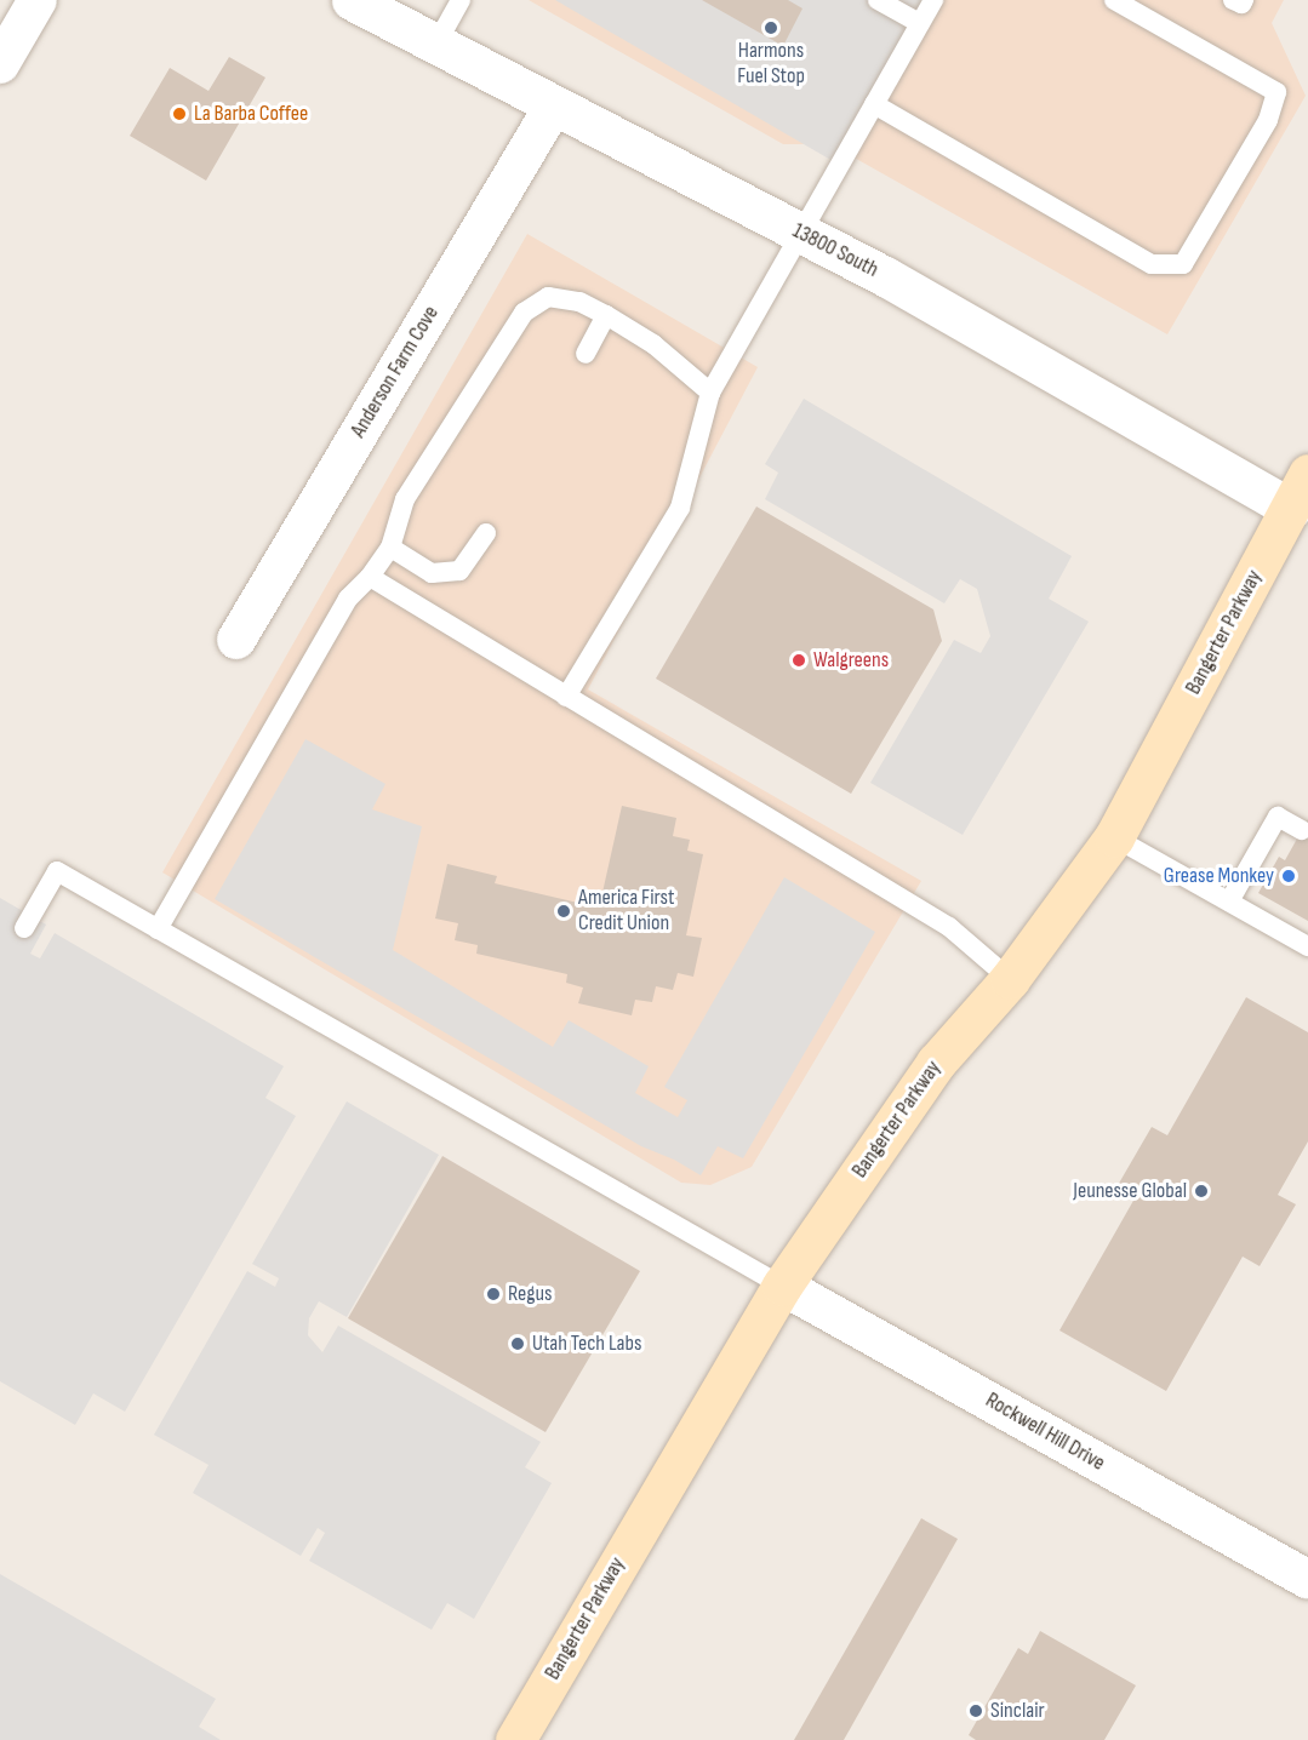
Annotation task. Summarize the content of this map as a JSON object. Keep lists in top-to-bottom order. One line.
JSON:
{"streets":{"main road":["Bangerter Parkway"],"street":["13800 South","Anderson Farm Cove","Rockwell Hill Drive"]},"crossings":[["13800 South","Anderson Farm Cove"],["13800 South","Bangerter Parkway"],["Bangerter Parkway","Rockwell Hill Drive"]],"places":["Harmons Fuel Stop","La Barba Coffee","Walgreens","Grease Monkey","America First Credit Union","Jeunesse Global","Regus","Utah Tech Labs","Sinclair"]}
